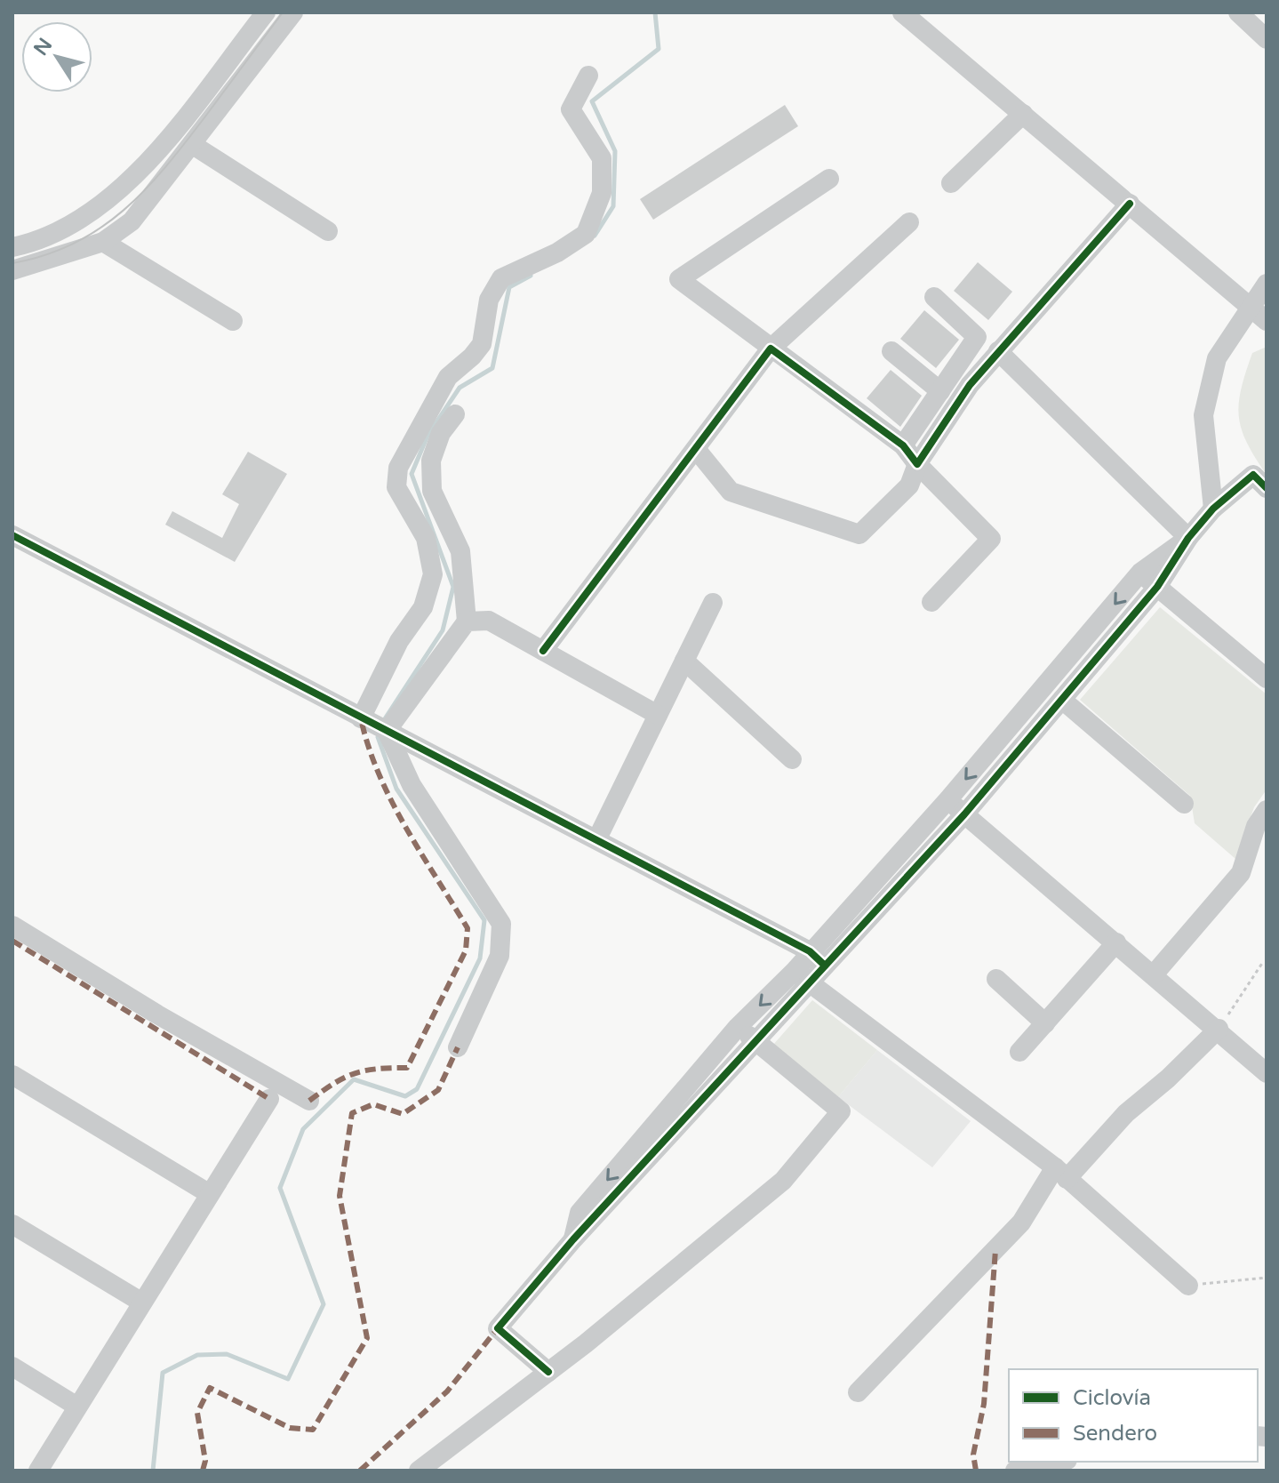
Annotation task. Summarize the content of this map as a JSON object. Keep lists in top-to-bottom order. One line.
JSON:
{"legend":["Ciclovía","Sendero"],"north":"top left"}
